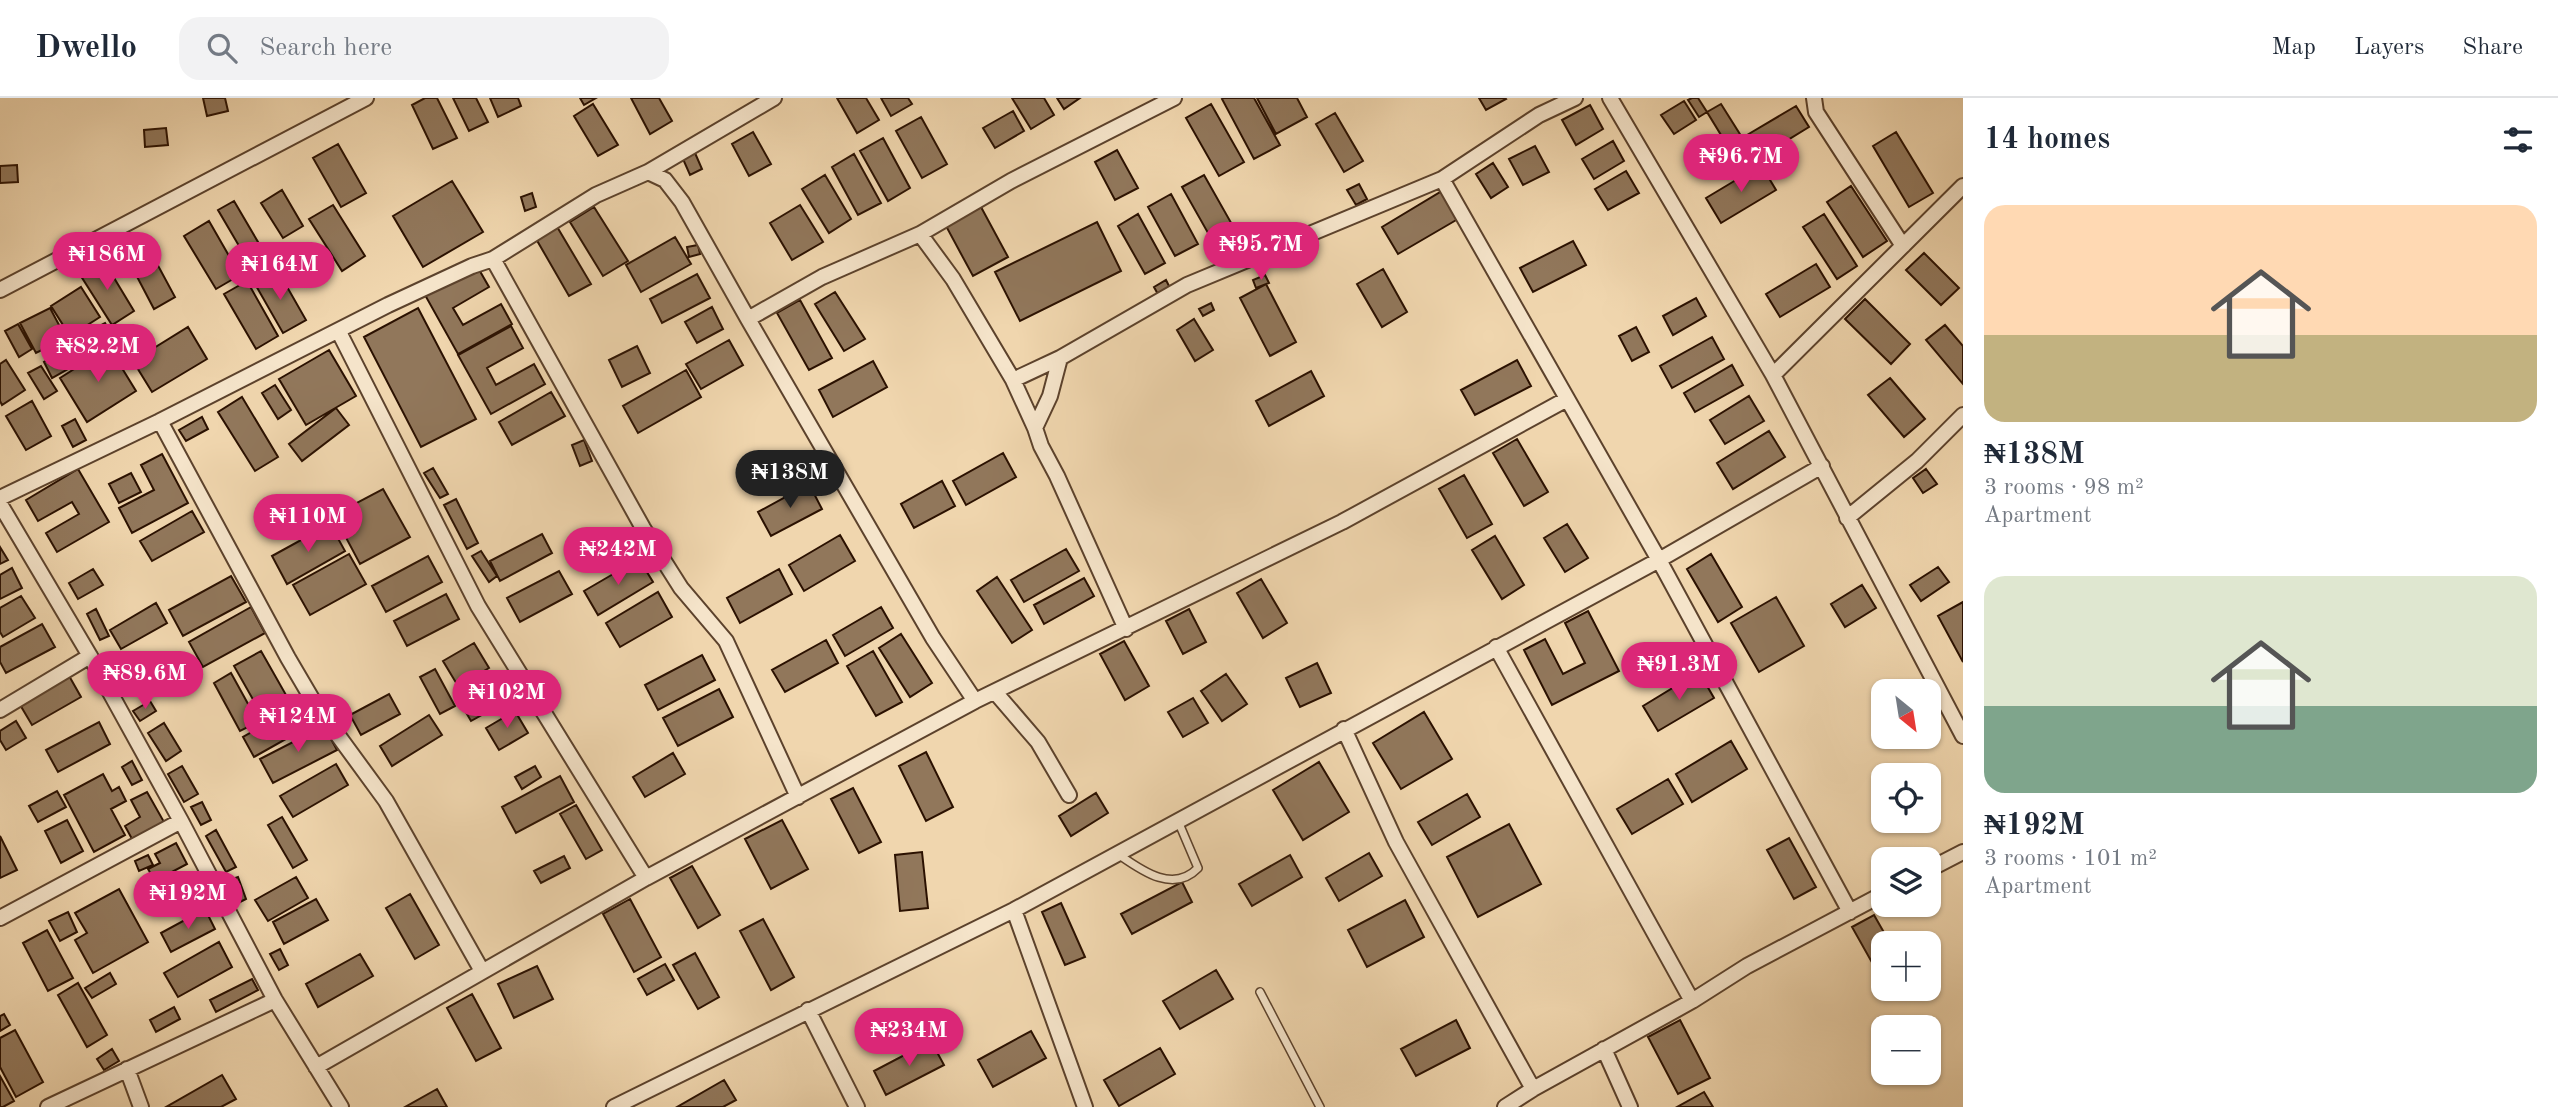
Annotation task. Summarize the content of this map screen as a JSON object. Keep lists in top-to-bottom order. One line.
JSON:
{"north":"bottom right","page":{"header":"Dwello","search":"Search here","nav":["Map","Layers","Share"],"heading":"14 homes","price":["₦96.7M","₦95.7M","₦186M","₦164M","₦82.2M","₦138M","₦110M","₦242M","₦91.3M","₦89.6M","₦102M","₦124M","₦192M","₦234M"],"list":[{"name":"₦138M","note":"3 rooms · 98 m² · Apartment"},{"name":"₦192M","note":"3 rooms · 101 m² · Apartment"}],"map_buttons":["+","−"]}}
